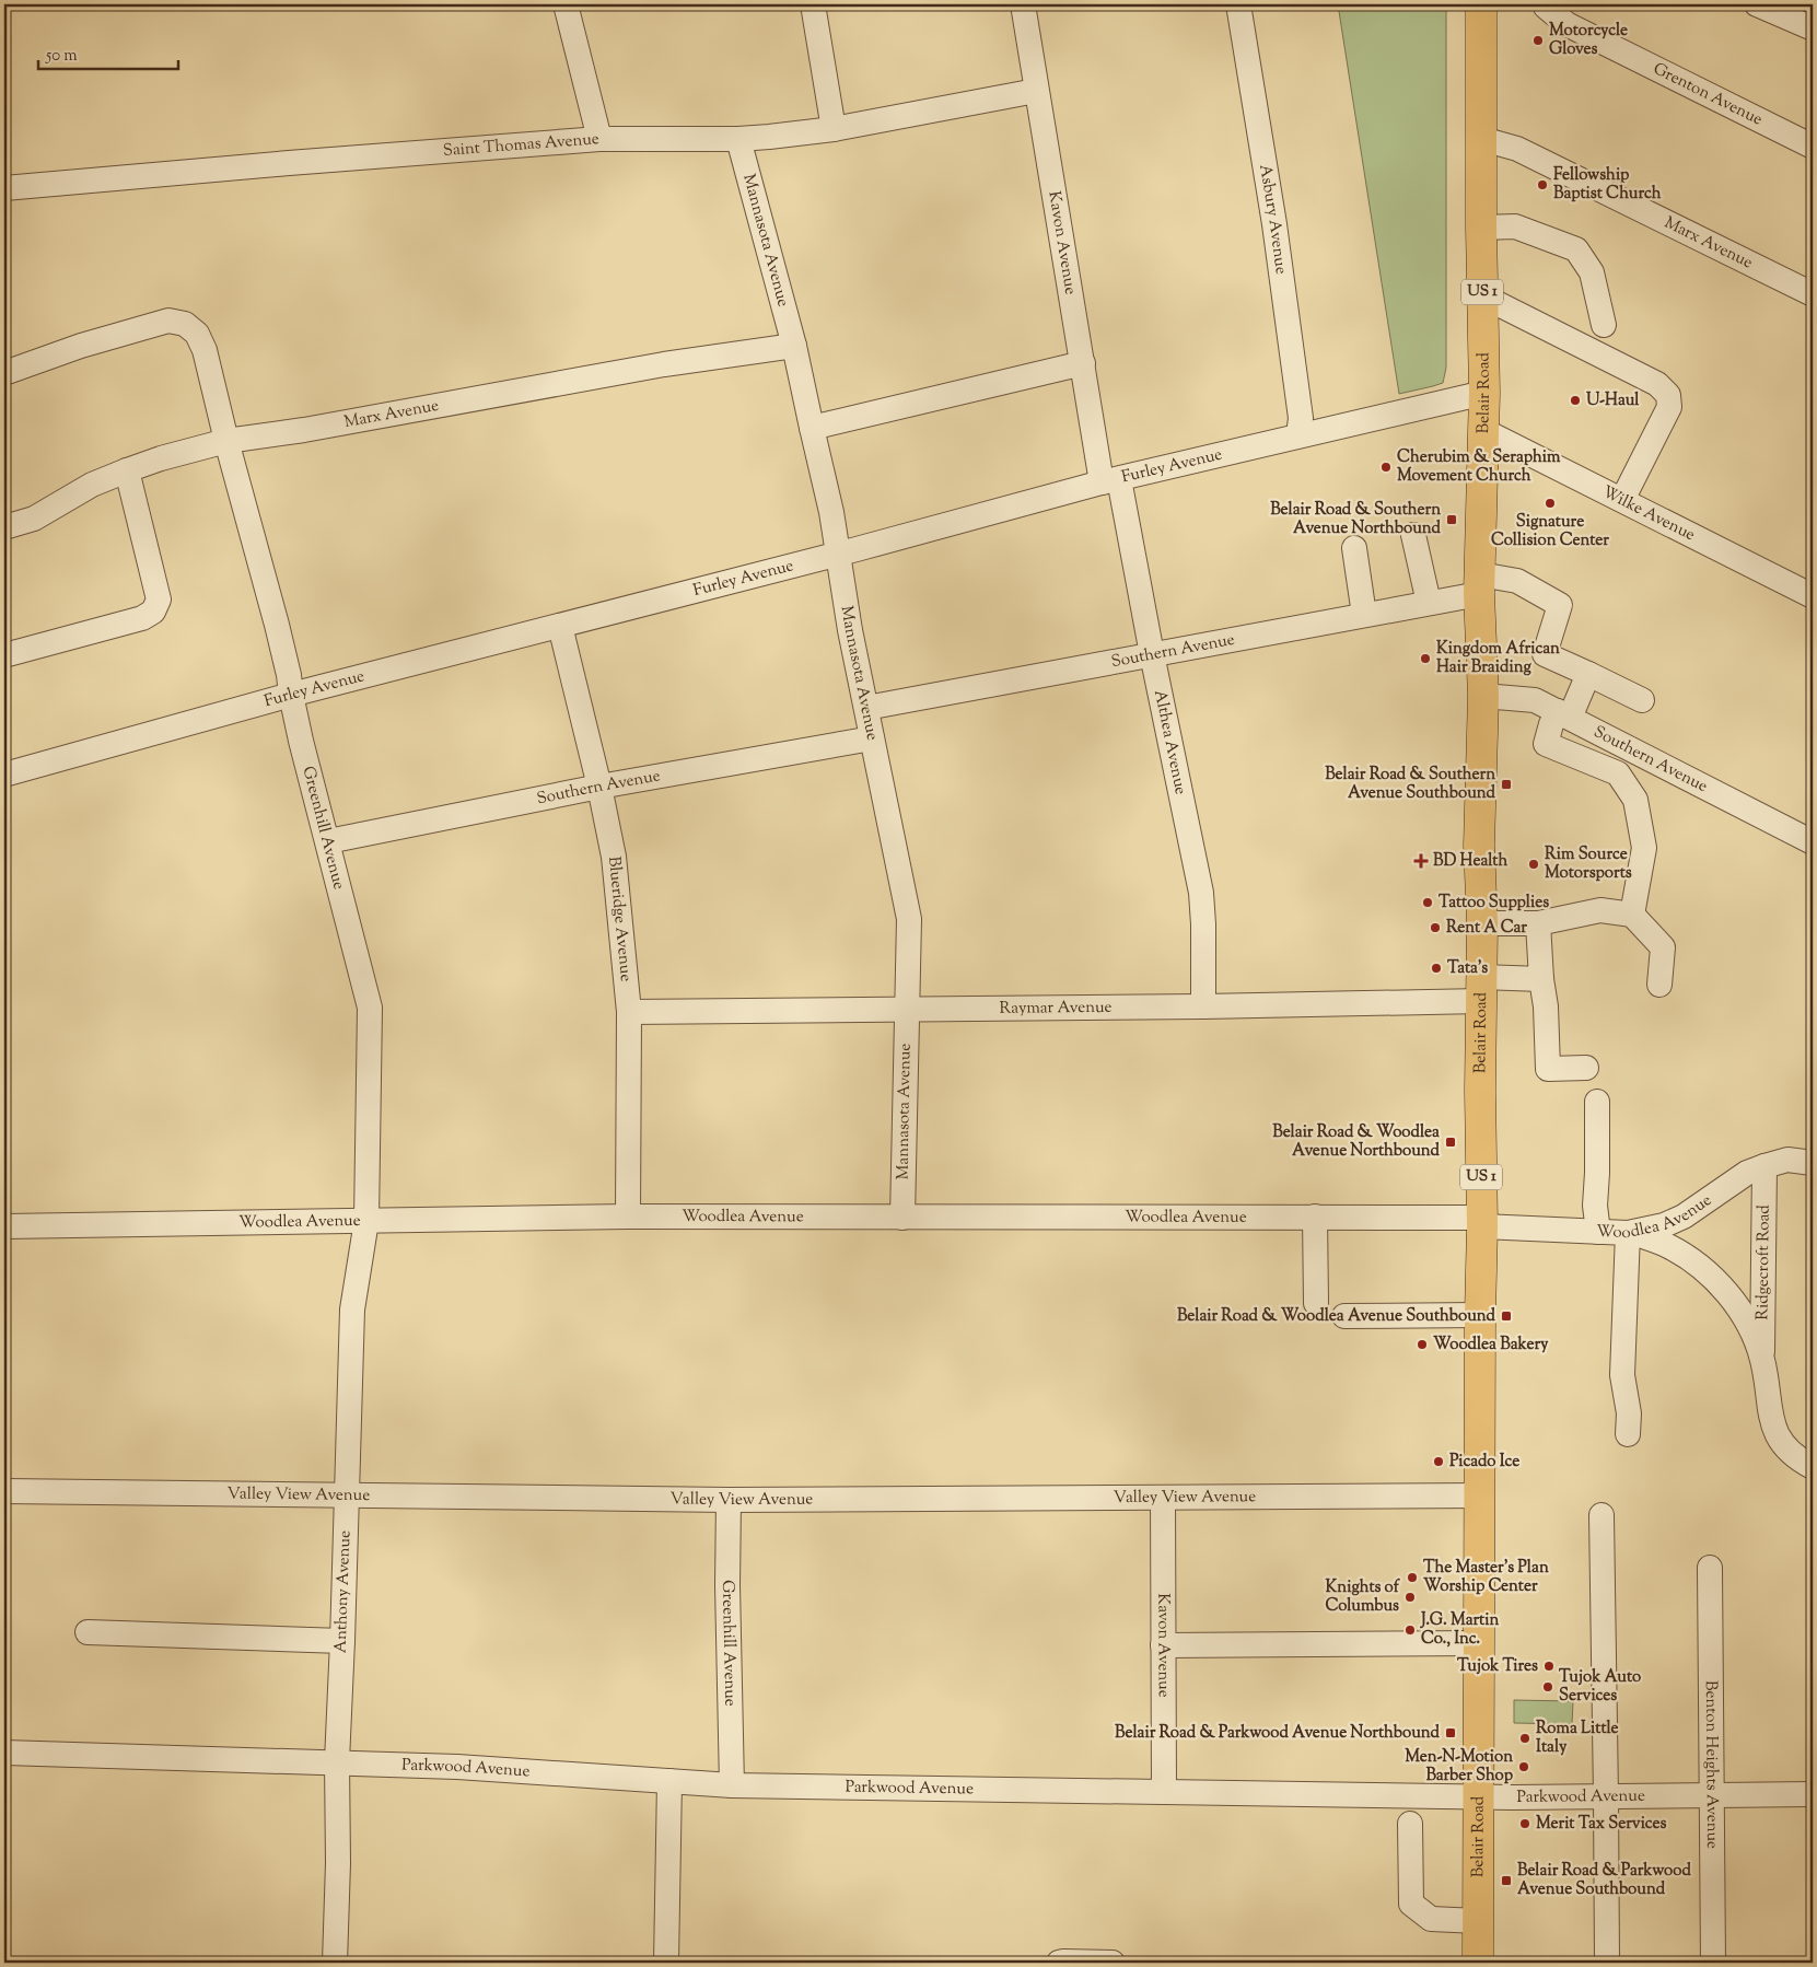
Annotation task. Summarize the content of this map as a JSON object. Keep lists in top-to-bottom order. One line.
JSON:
{"streets":{"main road":["US 1","Belair Road"],"street":["Grenton Avenue","Saint Thomas Avenue","Asbury Avenue","Mannasota Avenue","Marx Avenue","Kavon Avenue","Furley Avenue","Wilke Avenue","Southern Avenue","Althea Avenue","Greenhill Avenue","Blueridge Avenue","Raymar Avenue","Woodlea Avenue","Ridgecroft Road","Valley View Avenue","Anthony Avenue","Benton Heights Avenue","Parkwood Avenue"]},"crossings":[["Saint Thomas Avenue","Mannasota Avenue"],["Saint Thomas Avenue","Kavon Avenue"],["Asbury Avenue","Furley Avenue"],["Mannasota Avenue","Marx Avenue"],["Mannasota Avenue","Furley Avenue"],["Mannasota Avenue","Southern Avenue"],["Mannasota Avenue","Raymar Avenue"],["Mannasota Avenue","Woodlea Avenue"],["Marx Avenue","Belair Road"],["Marx Avenue","Greenhill Avenue"],["Kavon Avenue","Furley Avenue"],["Kavon Avenue","Althea Avenue"],["Kavon Avenue","Valley View Avenue"],["Kavon Avenue","Parkwood Avenue"],["Belair Road","Furley Avenue"],["Belair Road","Wilke Avenue"],["Belair Road","Southern Avenue"],["Belair Road","Raymar Avenue"],["Belair Road","Woodlea Avenue"],["Belair Road","Valley View Avenue"],["Belair Road","Parkwood Avenue"],["Furley Avenue","Althea Avenue"],["Furley Avenue","Greenhill Avenue"],["Furley Avenue","Blueridge Avenue"],["Southern Avenue","Althea Avenue"],["Southern Avenue","Greenhill Avenue"],["Southern Avenue","Blueridge Avenue"],["Althea Avenue","Raymar Avenue"],["Greenhill Avenue","Woodlea Avenue"],["Greenhill Avenue","Valley View Avenue"],["Greenhill Avenue","Anthony Avenue"],["Greenhill Avenue","Parkwood Avenue"],["Blueridge Avenue","Raymar Avenue"],["Blueridge Avenue","Woodlea Avenue"],["Woodlea Avenue","Ridgecroft Road"],["Woodlea Avenue","Anthony Avenue"],["Valley View Avenue","Anthony Avenue"],["Anthony Avenue","Parkwood Avenue"],["Benton Heights Avenue","Parkwood Avenue"]],"places":{"other":["Motorcycle Gloves","Fellowship Baptist Church","U-Haul","Cherubim & Seraphim Movement Church","Signature Collision Center","Kingdom African Hair Braiding","Rim Source Motorsports","Tattoo Supplies","Rent A Car","Tata's","Woodlea Bakery","Picado Ice","The Master's Plan Worship Center","Knights of Columbus","J.G. Martin Co., Inc.","Tujok Tires","Tujok Auto Services","Roma Little Italy","Men-N-Motion Barber Shop","Merit Tax Services"],"transit":["Belair Road & Southern Avenue Northbound","Belair Road & Southern Avenue Southbound","Belair Road & Woodlea Avenue Northbound","Belair Road & Woodlea Avenue Southbound","Belair Road & Parkwood Avenue Northbound","Belair Road & Parkwood Avenue Southbound"],"health":["BD Health"]},"scale_bar":"50 m"}
